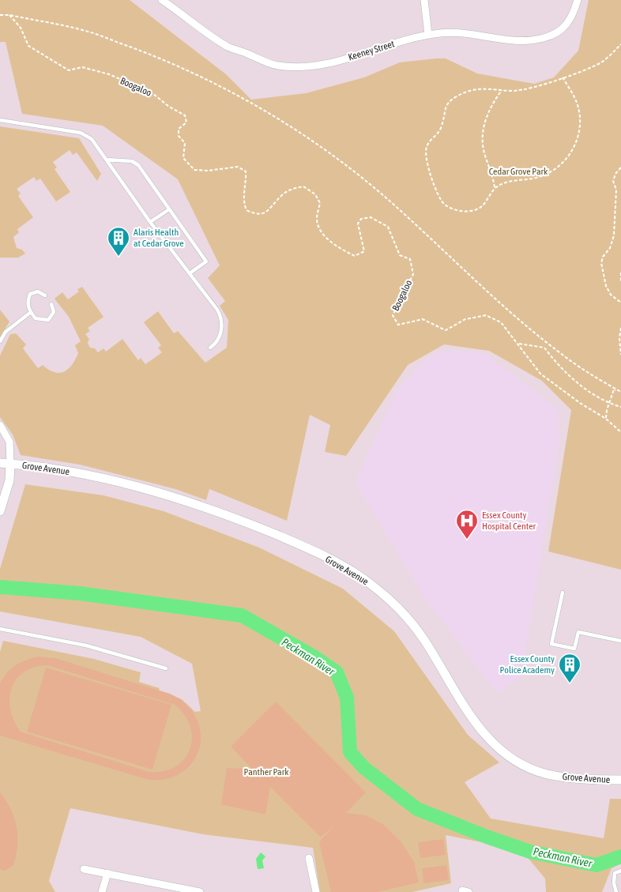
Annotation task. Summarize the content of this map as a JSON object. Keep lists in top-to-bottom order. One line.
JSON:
{"streets":{"street":["Keeney Street","Grove Avenue"],"path":["Boogaloo"]},"water":["Peckman River"],"parks":["Cedar Grove Park","Panther Park"],"places":{"building":["Alaris Health at Cedar Grove","Essex County Police Academy"],"hospital":["Essex County Hospital Center"]}}
